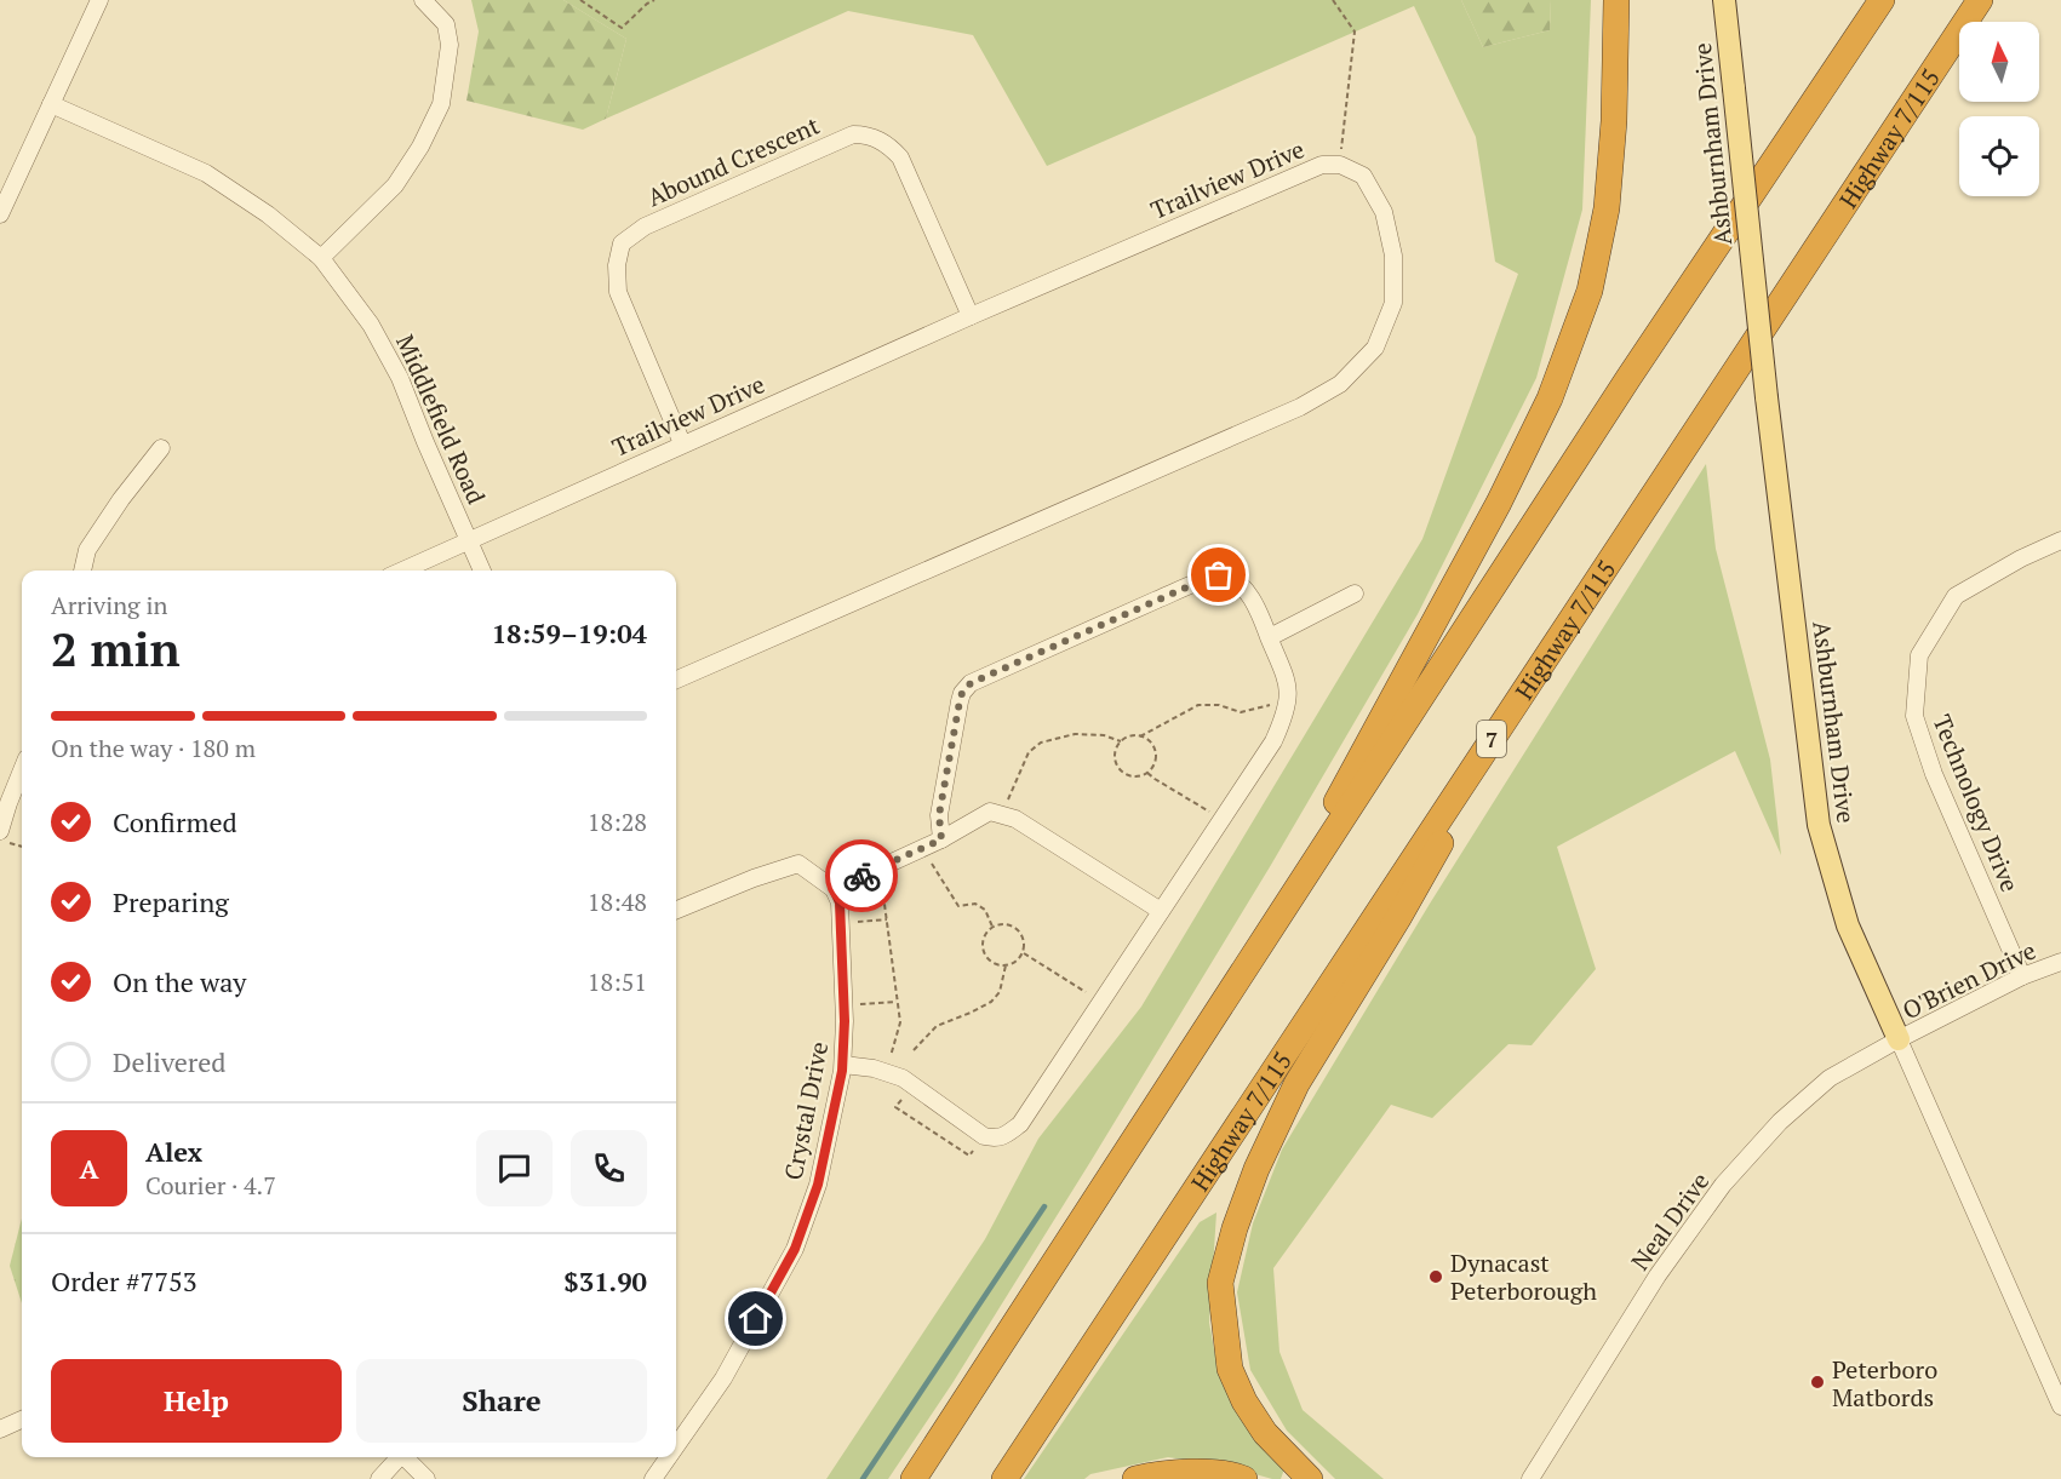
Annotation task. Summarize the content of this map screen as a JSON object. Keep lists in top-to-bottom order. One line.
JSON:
{"streets":{"highway":["Highway 7/115","7"],"main road":["Ashburnham Drive"],"street":["Abound Crescent","Trailview Drive","Middlefield Road","Technology Drive","O'Brien Drive","Crystal Drive","Neal Drive"]},"crossings":[["Ashburnham Drive","O'Brien Drive"],["Ashburnham Drive","Neal Drive"],["Abound Crescent","Trailview Drive"],["Trailview Drive","Middlefield Road"],["Technology Drive","O'Brien Drive"],["O'Brien Drive","Neal Drive"]],"places":["Dynacast Peterborough","Peterboro Matbords"],"north":"top","page":{"heading":["2 min","Arriving in","18:59–19:04"],"panel":["Alex","Courier · 4.7","Order #7753","$31.90"],"bar":"On the way · 180 m","list":[["Confirmed","18:28"],["Preparing","18:48"],["On the way","18:51"],"Delivered"],"round":"A","buttons":["Help","Share"]}}
